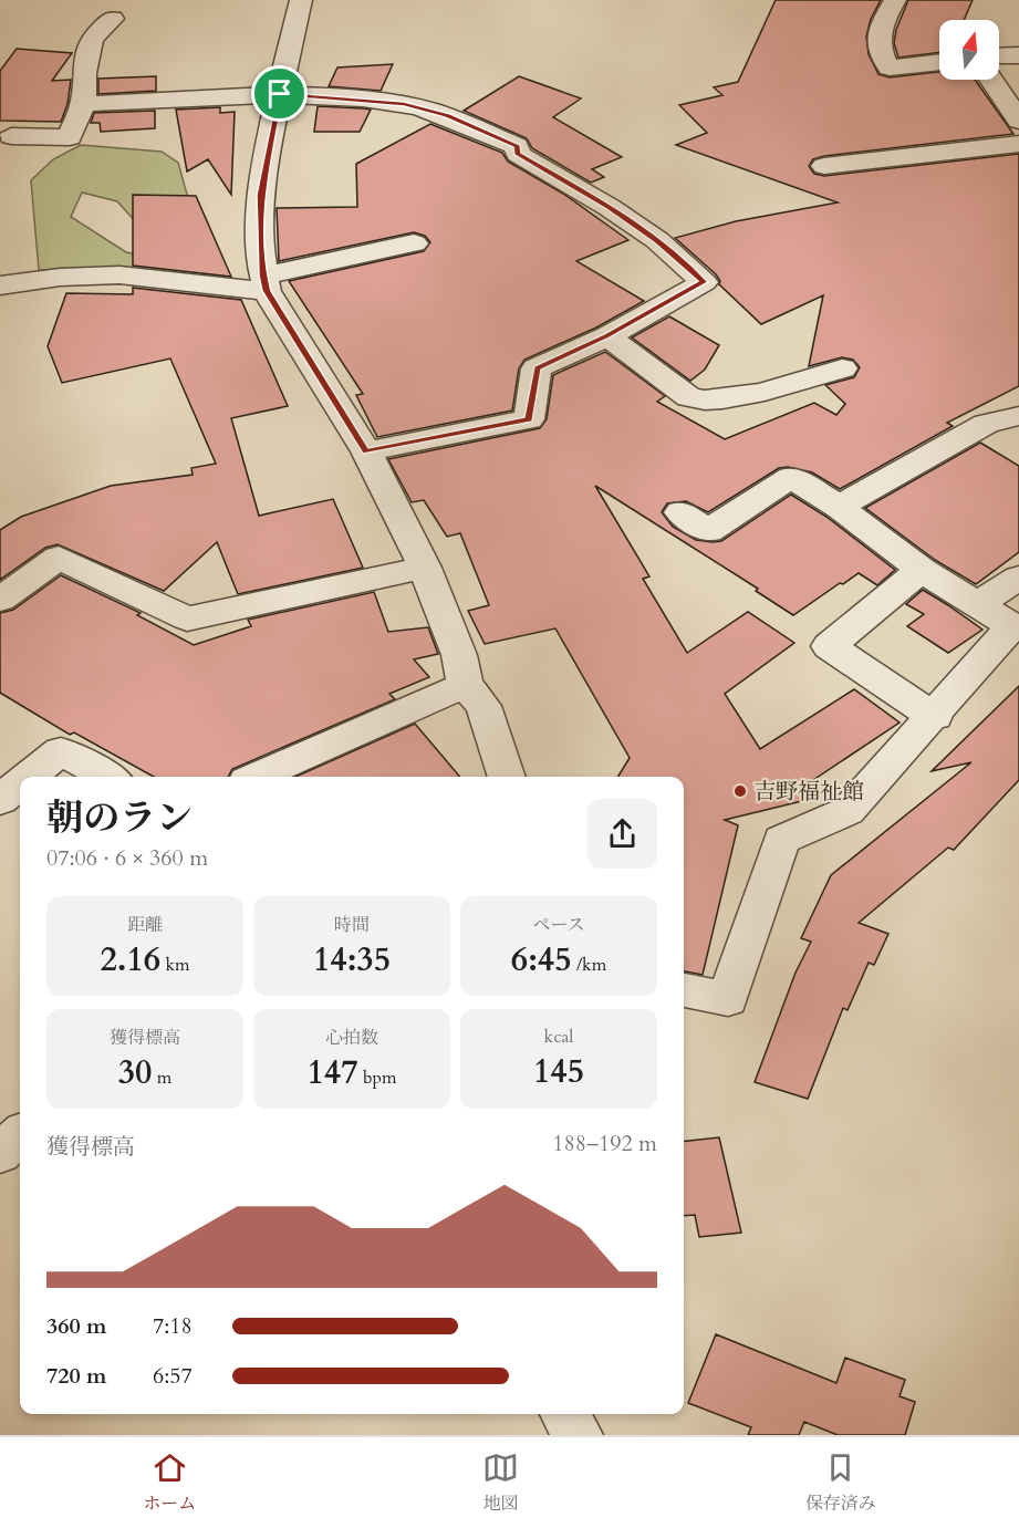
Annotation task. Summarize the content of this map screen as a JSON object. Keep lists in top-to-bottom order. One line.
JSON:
{"places":["吉野福祉館"],"north":"top","page":{"heading":["朝のラン","07:06 · 6 × 360 m"],"stats":[["距離","2.16 km"],["時間","14:35"],["ペース","6:45 /km"],["獲得標高","30 m"],["心拍数","147 bpm"],["kcal","145"]],"chart":["獲得標高","188–192 m"],"list":[{"name":"360 m","note":"7:18"},{"name":"720 m","note":"6:57"}],"tabs":["ホーム","地図","保存済み"]}}
